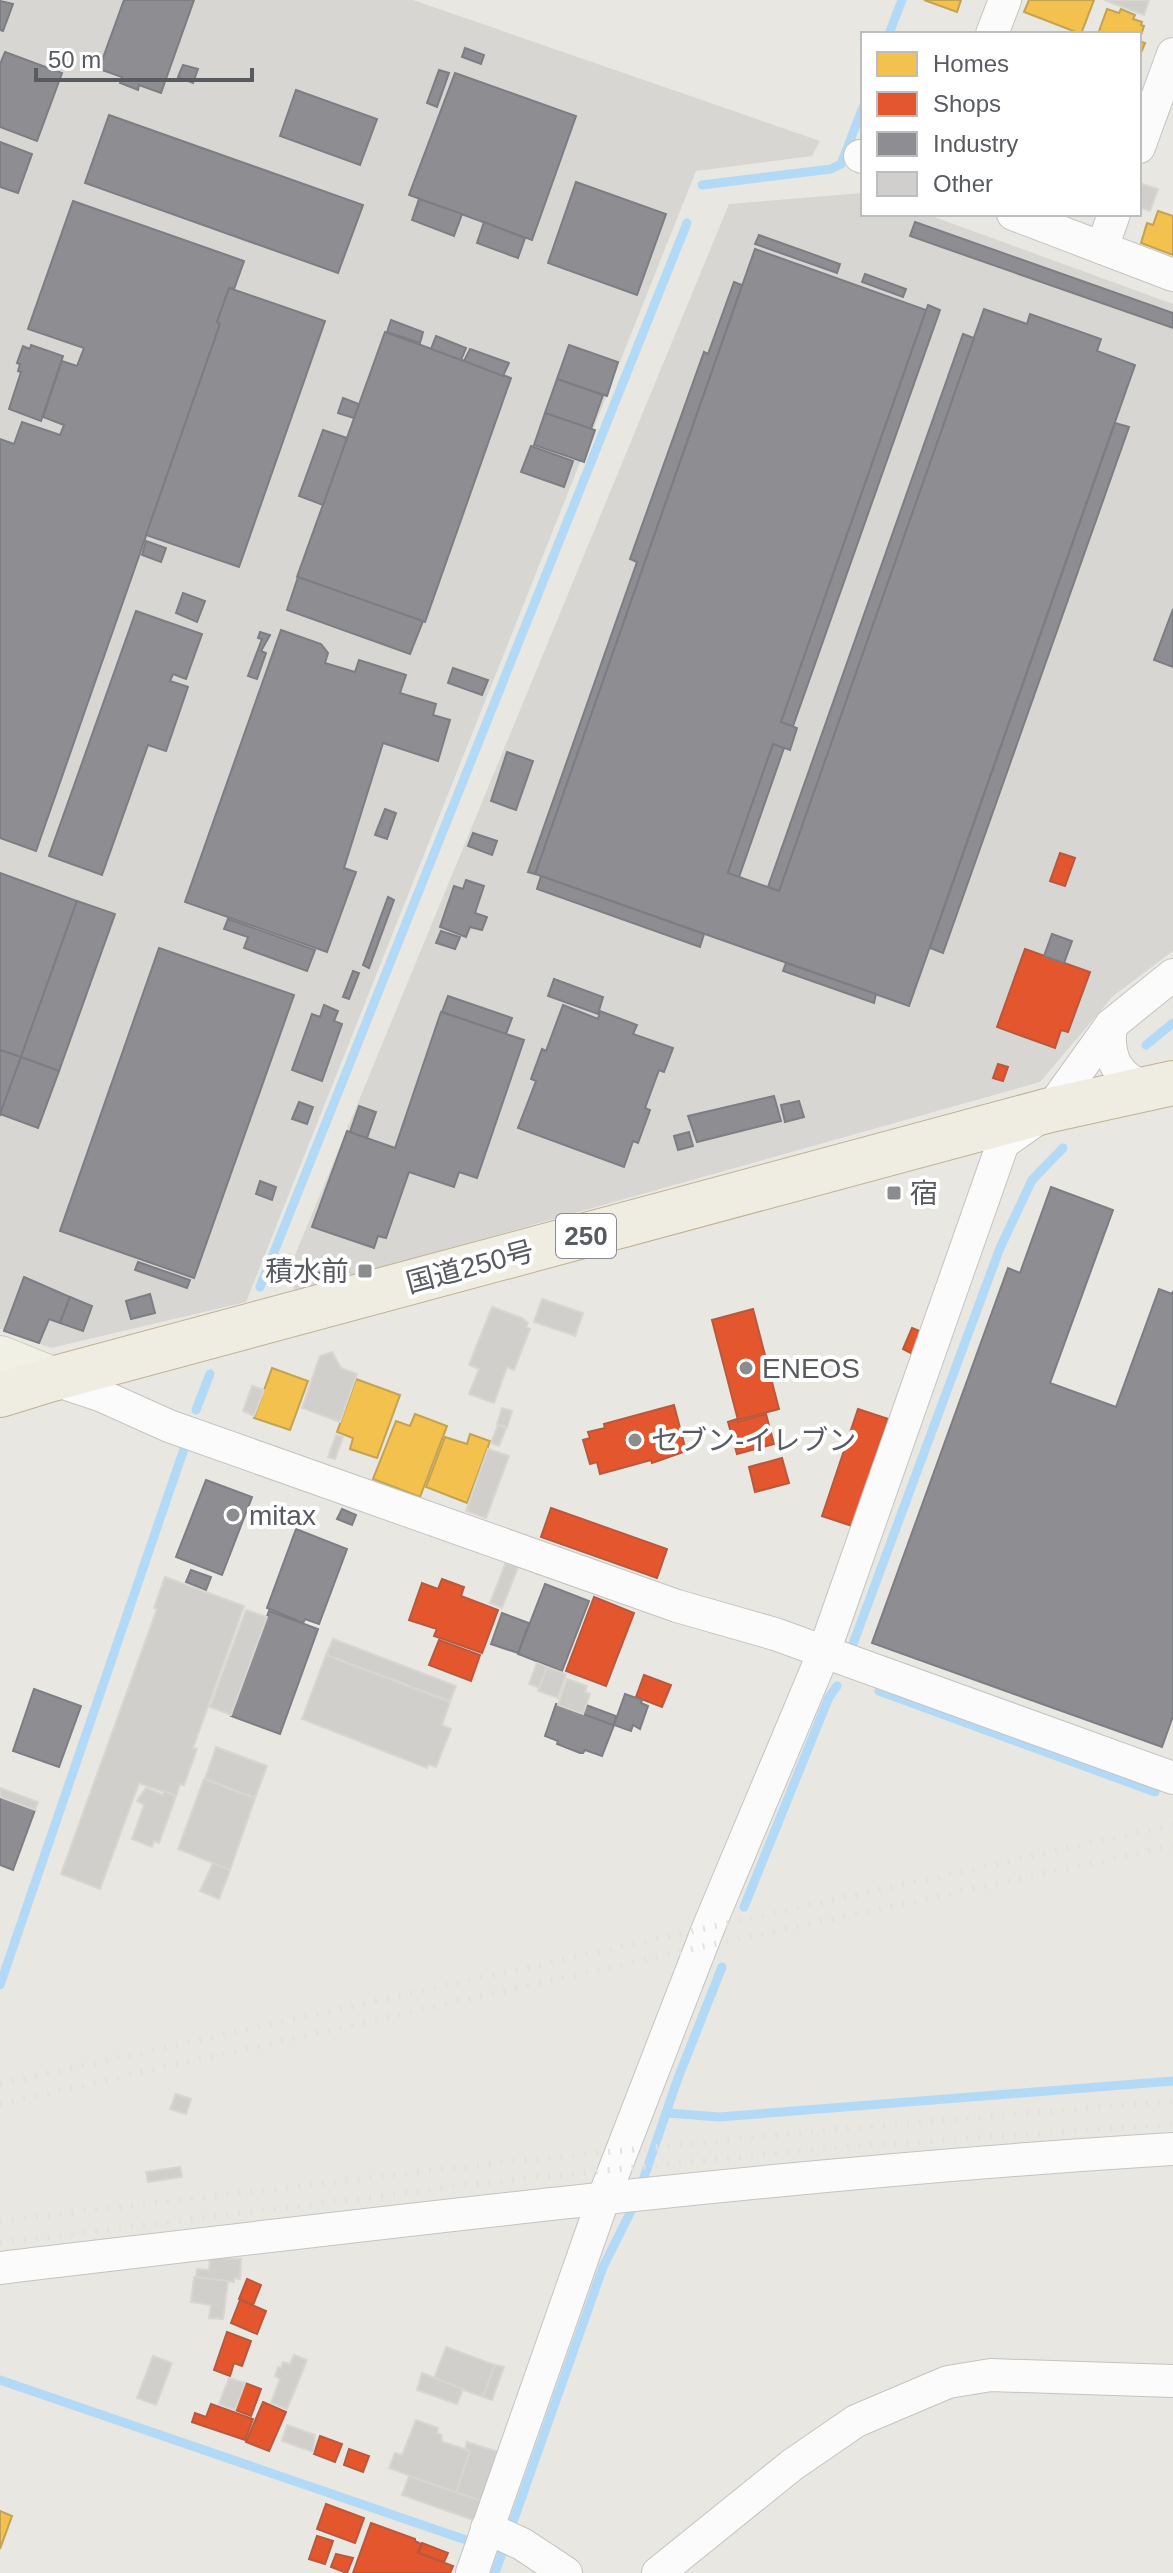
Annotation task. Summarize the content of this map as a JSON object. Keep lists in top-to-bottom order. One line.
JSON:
{"streets":{"highway":["250","国道250号"]},"places":{"transit":["宿","積水前"],"other":["ENEOS","セブン-イレブン","mitax"]},"legend":["Homes","Shops","Industry","Other"],"scale_bar":"50 m"}
